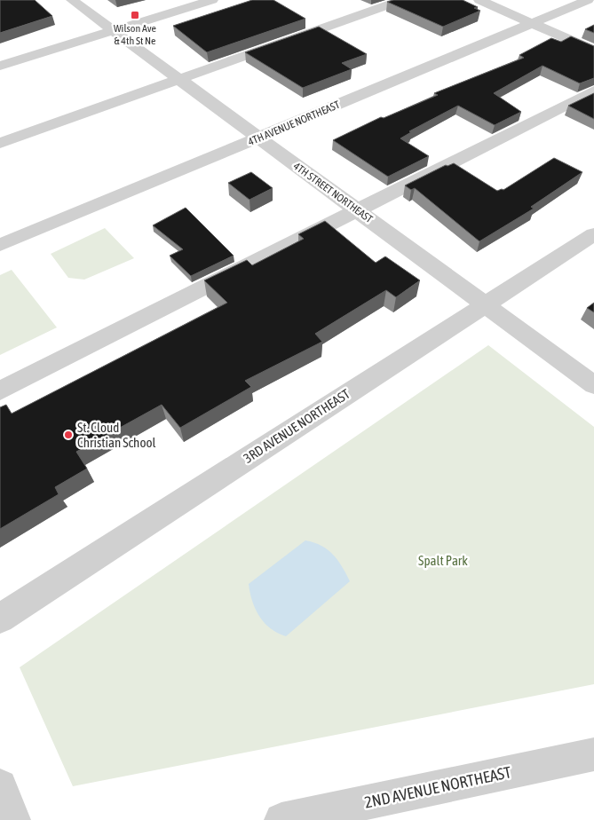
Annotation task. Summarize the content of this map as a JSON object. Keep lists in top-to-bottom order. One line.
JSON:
{"streets":{"street":["4TH AVENUE NORTHEAST","4TH STREET NORTHEAST","3RD AVENUE NORTHEAST","2ND AVENUE NORTHEAST"]},"crossings":[["4TH AVENUE NORTHEAST","4TH STREET NORTHEAST"],["4TH STREET NORTHEAST","3RD AVENUE NORTHEAST"]],"parks":["Spalt Park"],"places":{"transit":["Wilson Ave & 4th St Ne"],"other":["St. Cloud Christian School"]}}
